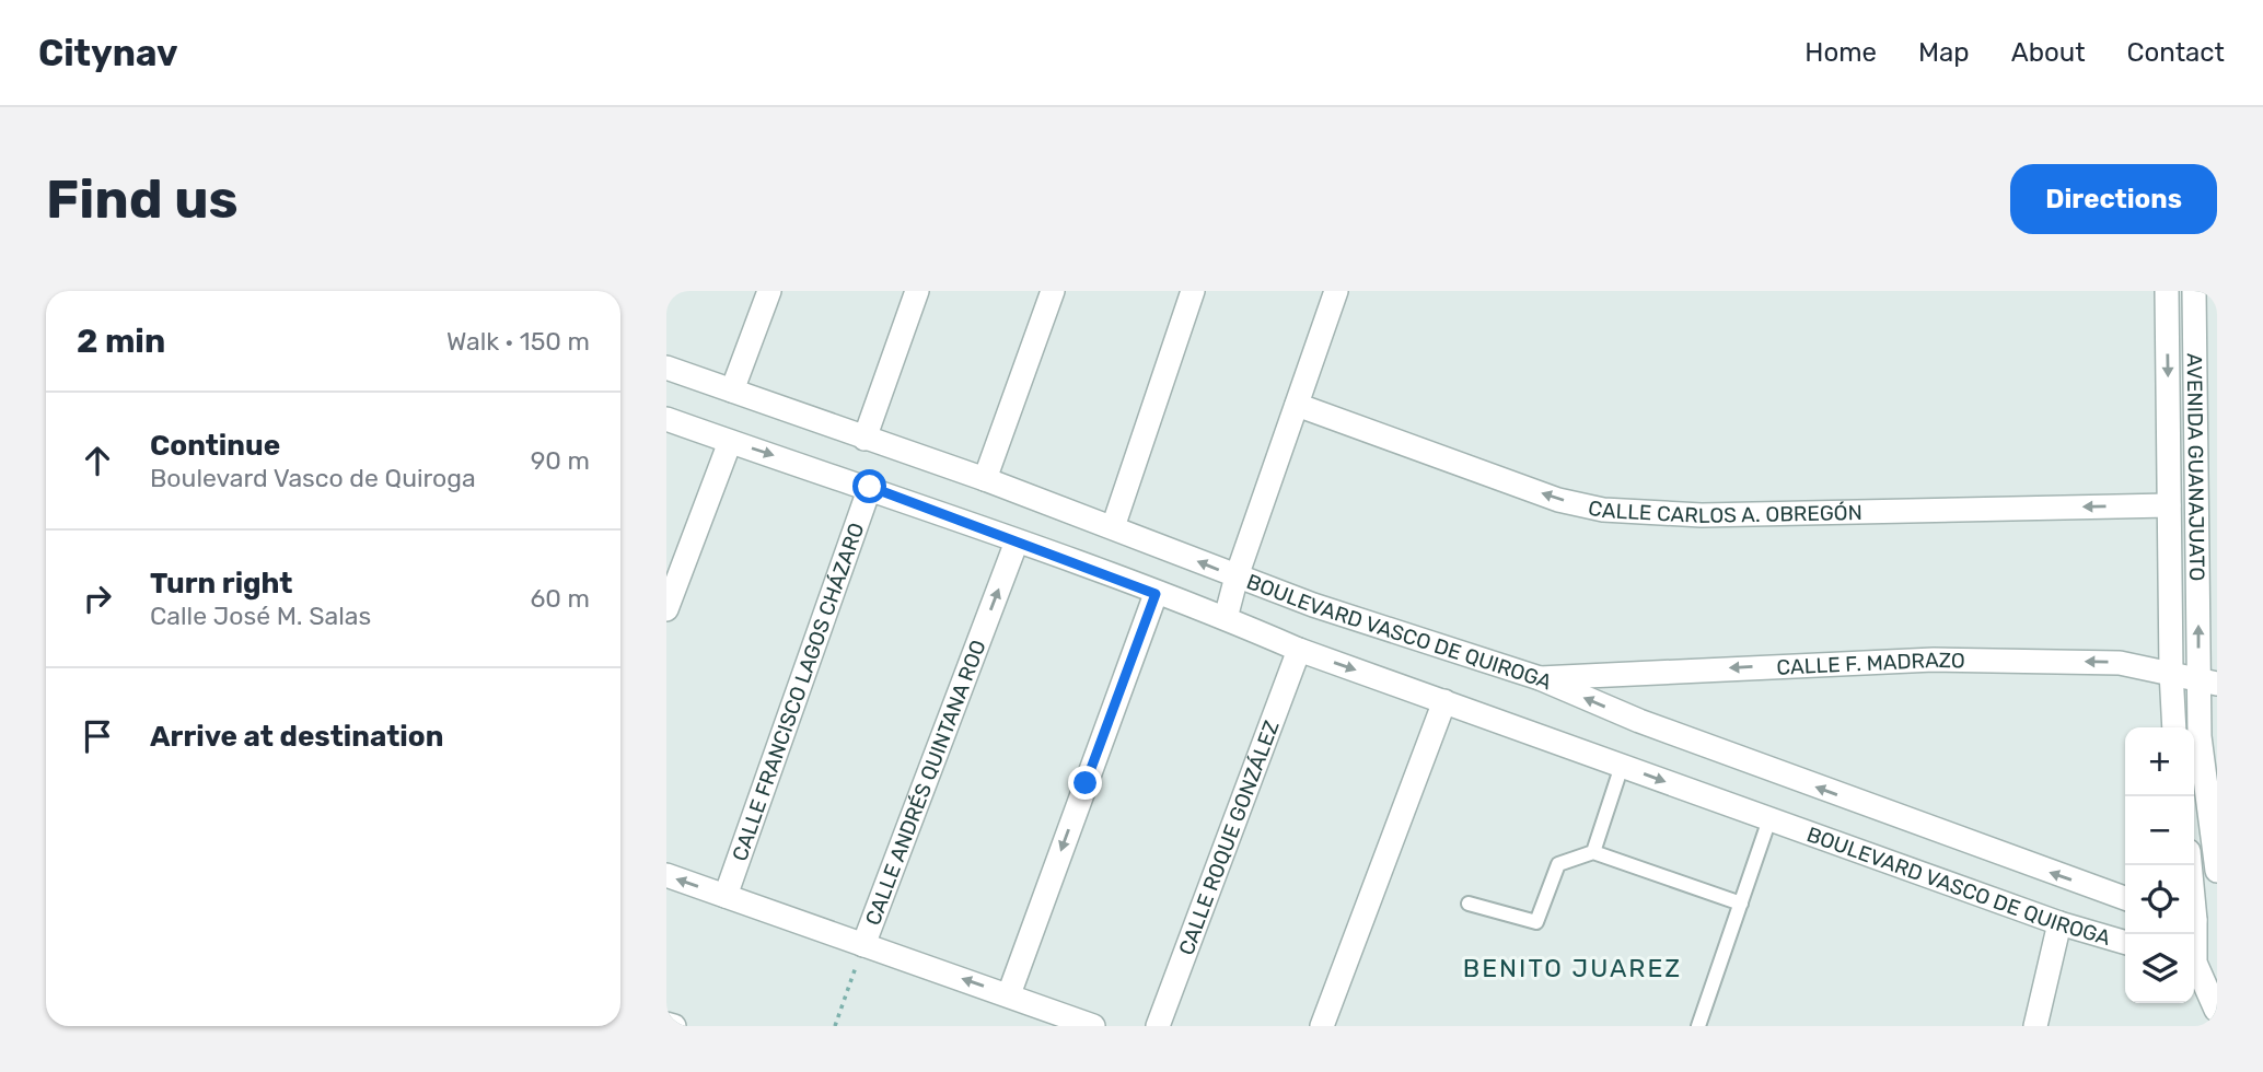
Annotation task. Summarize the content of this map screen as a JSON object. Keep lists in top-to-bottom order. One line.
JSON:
{"streets":{"street":["AVENIDA GUANAJUATO","CALLE CARLOS A. OBREGÓN","BOULEVARD VASCO DE QUIROGA","CALLE F. MADRAZO","CALLE FRANCISCO LAGOS CHÁZARO","CALLE ANDRÉS QUINTANA ROO","CALLE ROQUE GONZÁLEZ"]},"crossings":[["AVENIDA GUANAJUATO","CALLE CARLOS A. OBREGÓN"],["AVENIDA GUANAJUATO","CALLE F. MADRAZO"],["BOULEVARD VASCO DE QUIROGA","CALLE F. MADRAZO"],["BOULEVARD VASCO DE QUIROGA","CALLE FRANCISCO LAGOS CHÁZARO"],["BOULEVARD VASCO DE QUIROGA","CALLE ANDRÉS QUINTANA ROO"],["BOULEVARD VASCO DE QUIROGA","CALLE ROQUE GONZÁLEZ"]],"one_way":["CALLE CARLOS A. OBREGÓN","CALLE F. MADRAZO"],"districts":["BENITO JUAREZ"],"page":{"header":"Citynav","nav":["Home","Map","About","Contact"],"buttons":"Directions","title":"Find us","heading":["2 min","Walk · 150 m"],"list":[["Continue","Boulevard Vasco de Quiroga","90 m"],["Turn right","Calle José M. Salas","60 m"],"Arrive at destination"],"map_buttons":["+","−"]}}
